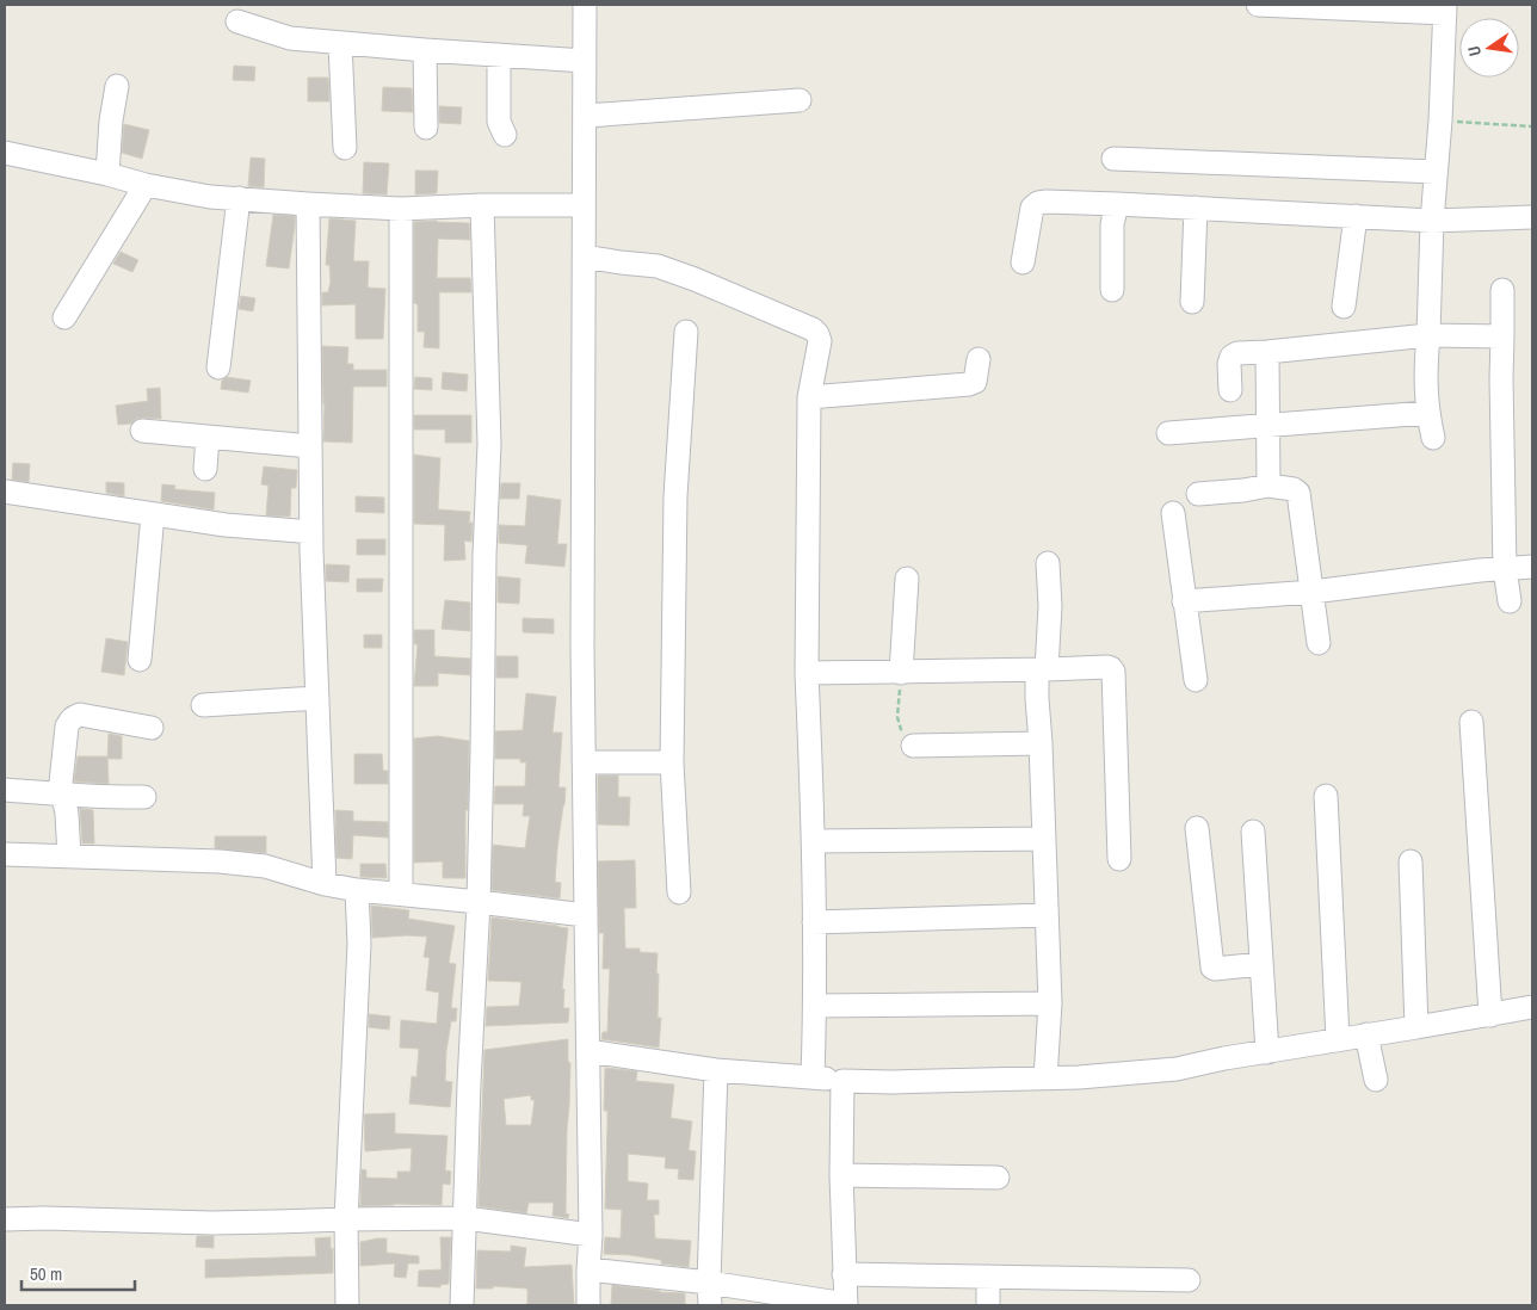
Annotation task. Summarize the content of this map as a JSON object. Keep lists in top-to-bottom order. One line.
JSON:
{"scale_bar":"50 m","north":"left"}
